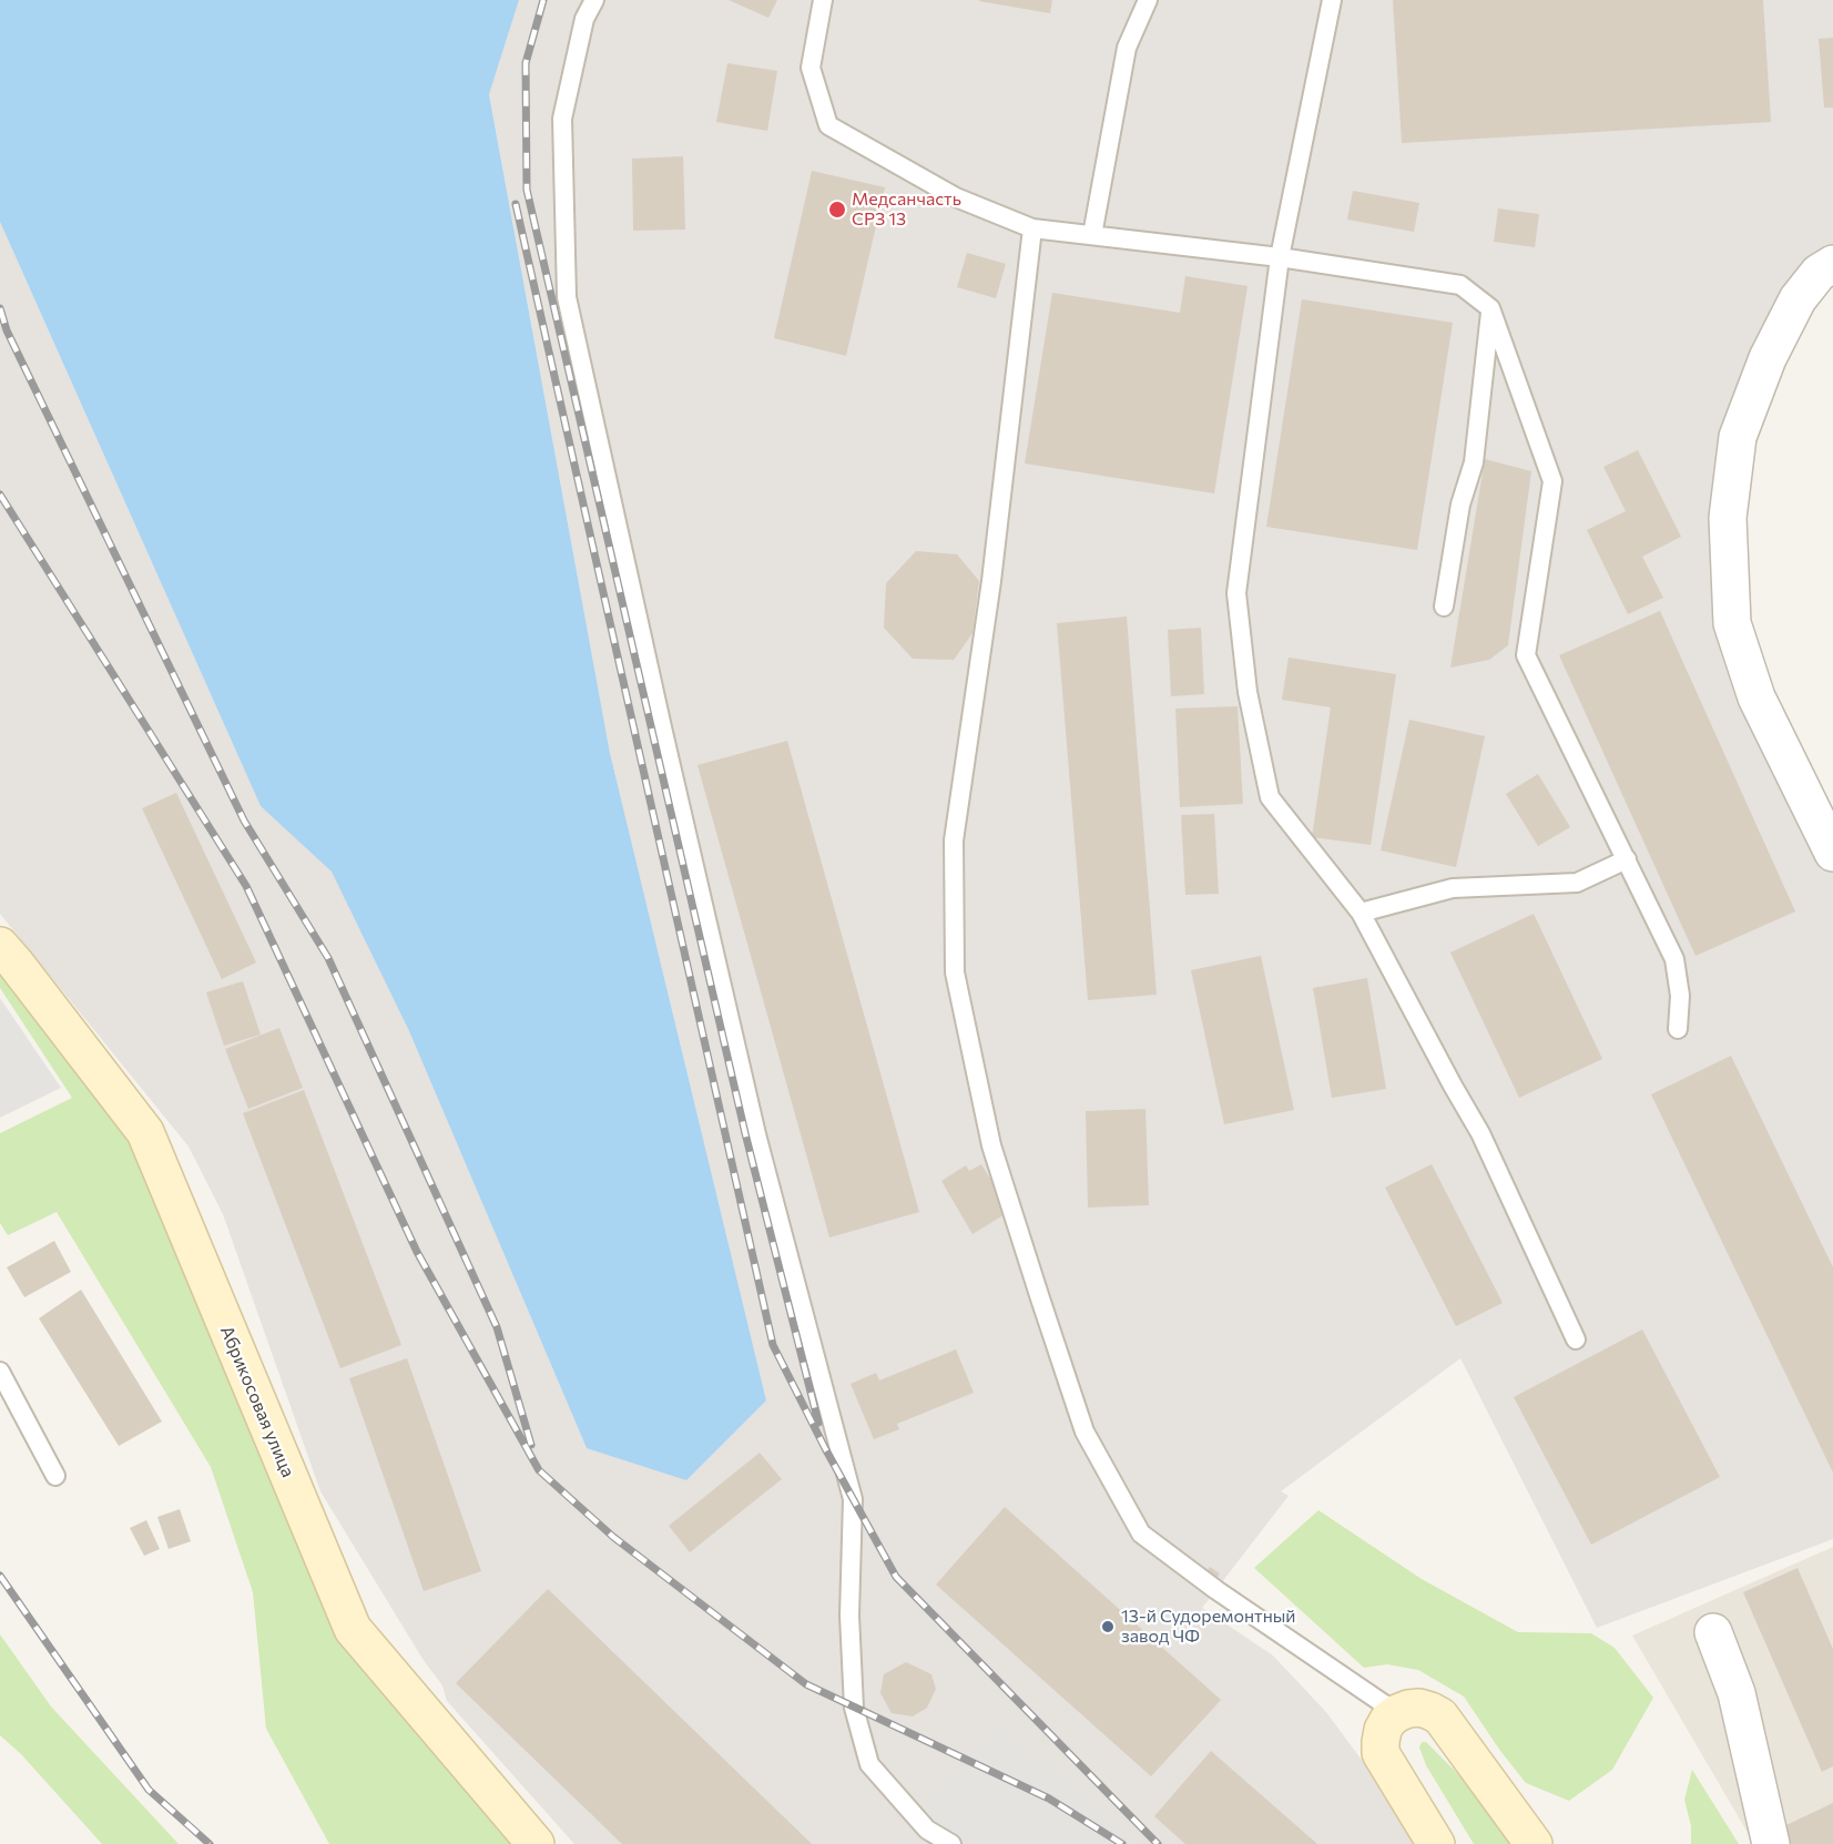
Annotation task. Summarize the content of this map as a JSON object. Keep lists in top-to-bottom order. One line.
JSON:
{"streets":{"main road":["Абрикосовая улица"]},"places":["Медсанчасть СРЗ 13","13-й Судоремонтный завод ЧФ"]}
